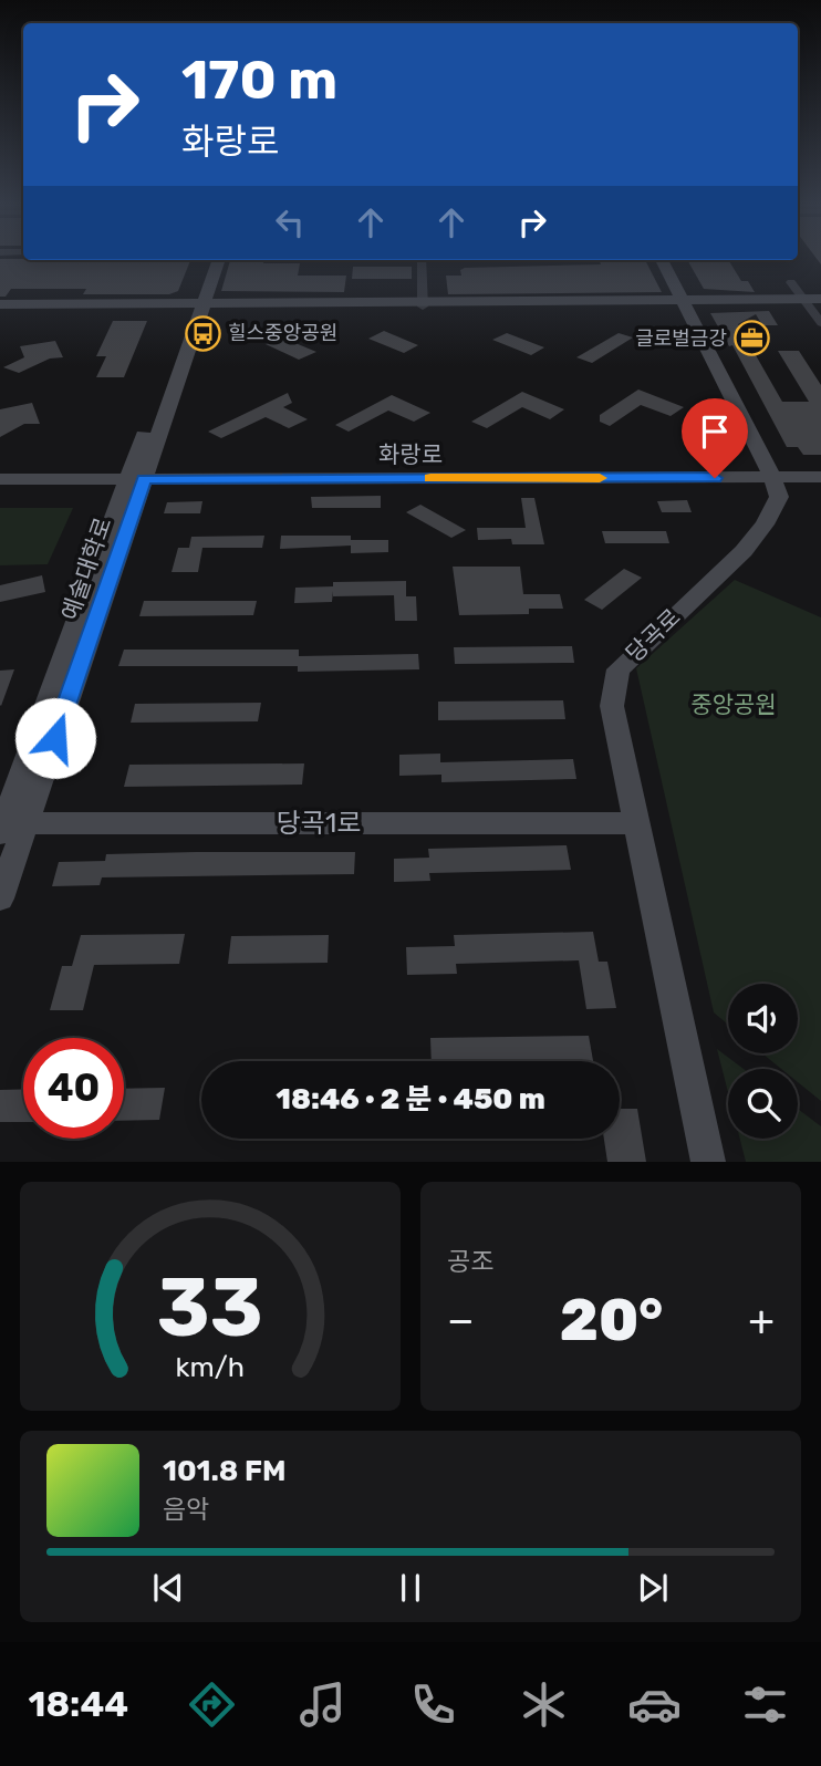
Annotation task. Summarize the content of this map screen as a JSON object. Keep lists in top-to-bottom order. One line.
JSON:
{"streets":{"main road":["화랑로"],"street":["예술대학로","당곡로","당곡1로"]},"crossings":[["화랑로","예술대학로"],["화랑로","당곡로"],["예술대학로","당곡1로"],["당곡로","당곡1로"]],"parks":["중앙공원"],"places":{"bus stop":["힐스중앙공원"],"office":["글로벌금강"]},"page":{"turn":["170 m","화랑로"],"limit":"40","trip":"18:46 · 2 분 · 450 m","tile":"공조","heat":["−","20°","+"],"song":["101.8 FM","음악"],"tabs":"18:44","gauge":["33","km/h"]}}
